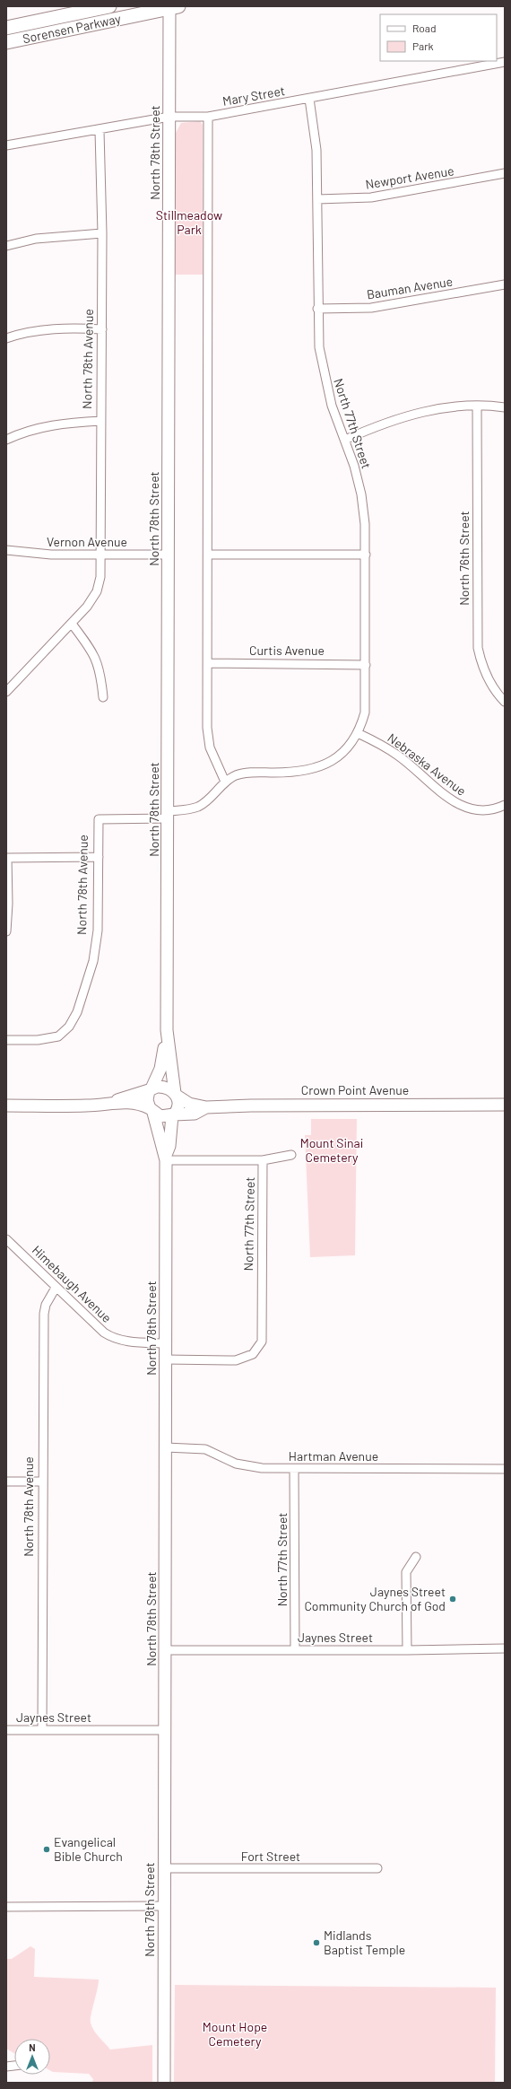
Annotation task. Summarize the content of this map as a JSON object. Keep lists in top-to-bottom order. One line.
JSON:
{"streets":{"main road":["Sorensen Parkway"],"street":["Mary Street","North 78th Street","Newport Avenue","Bauman Avenue","North 78th Avenue","North 77th Street","Vernon Avenue","North 76th Street","Curtis Avenue","Nebraska Avenue","Crown Point Avenue","Himebaugh Avenue","Hartman Avenue","Jaynes Street","Fort Street"]},"crossings":[["Sorensen Parkway","North 78th Street"],["Mary Street","North 78th Street"],["Mary Street","North 78th Avenue"],["Mary Street","North 77th Street"],["North 78th Street","North 78th Avenue"],["North 78th Street","North 77th Street"],["North 78th Street","Vernon Avenue"],["North 78th Street","Himebaugh Avenue"],["North 78th Street","Hartman Avenue"],["North 78th Street","Jaynes Street"],["North 78th Street","Fort Street"],["Newport Avenue","North 77th Street"],["Bauman Avenue","North 77th Street"],["North 78th Avenue","Vernon Avenue"],["North 78th Avenue","Himebaugh Avenue"],["North 78th Avenue","Jaynes Street"],["North 77th Street","Curtis Avenue"],["North 77th Street","Nebraska Avenue"],["North 77th Street","Hartman Avenue"],["North 77th Street","Jaynes Street"]],"parks":["Stillmeadow Park","Mount Sinai Cemetery","Mount Hope Cemetery"],"places":["Jaynes Street Community Church of God","Evangelical Bible Church","Midlands Baptist Temple"],"legend":["Road","Park"],"north":"top"}
